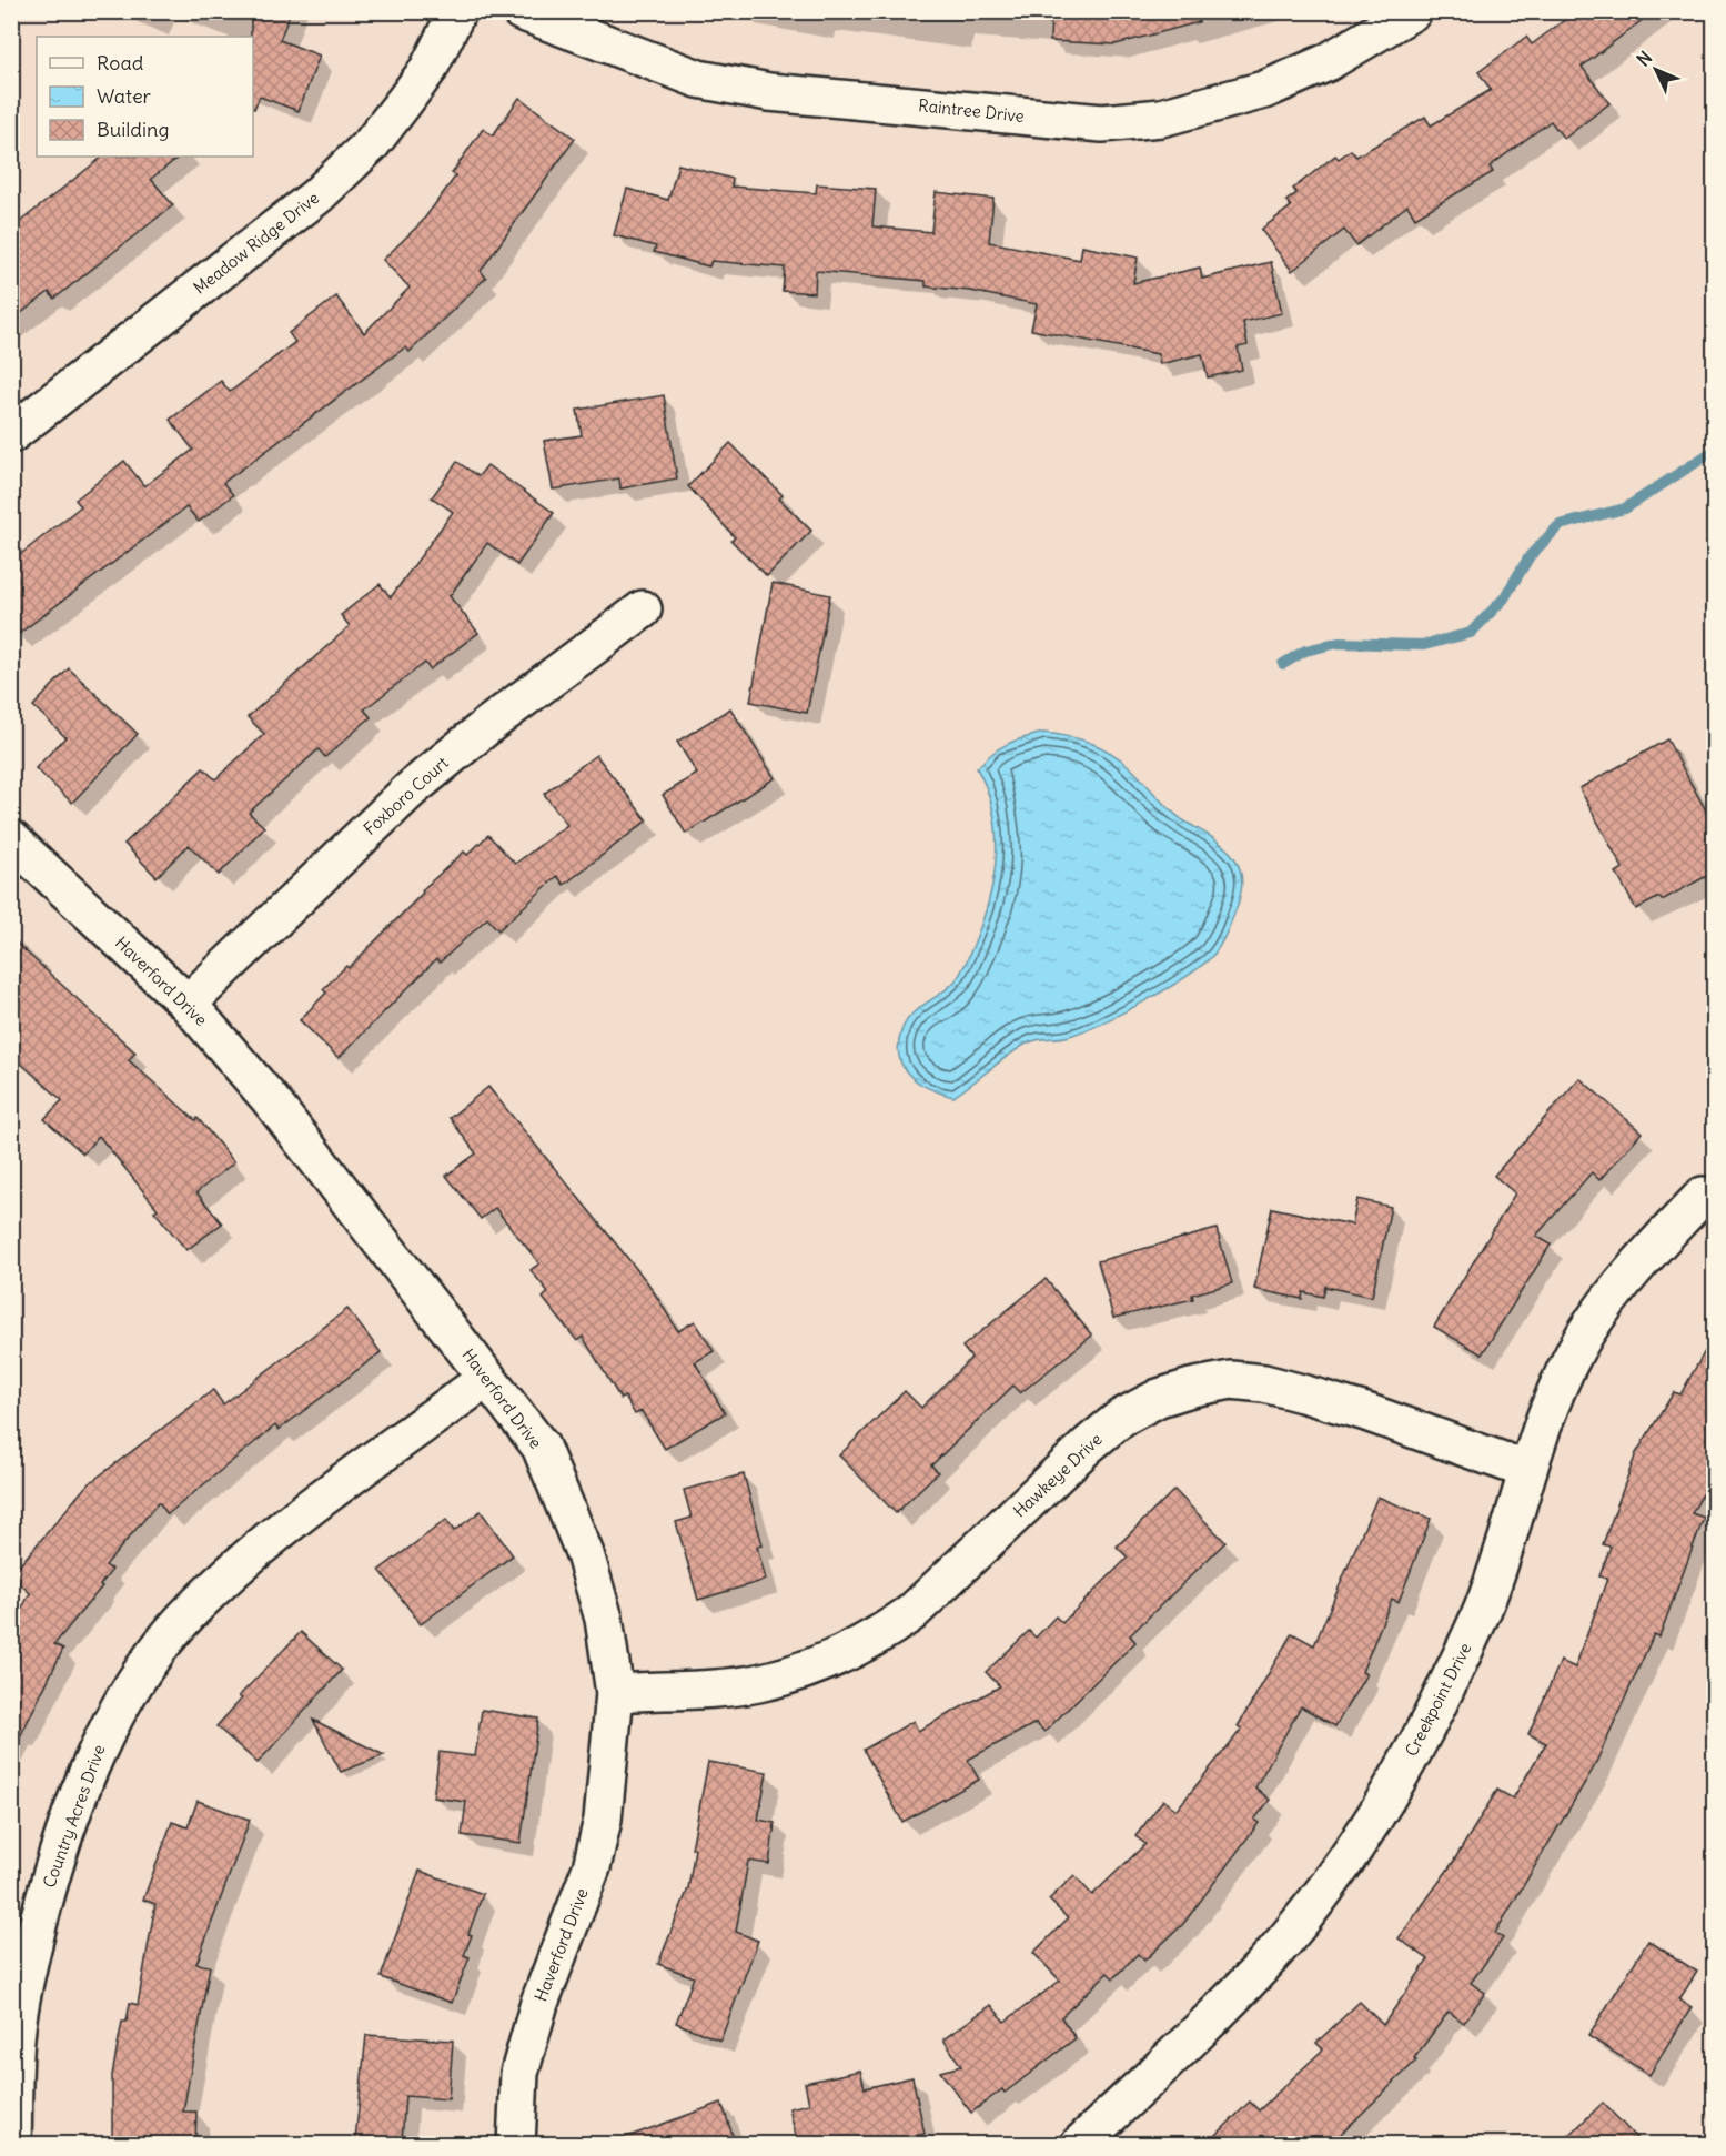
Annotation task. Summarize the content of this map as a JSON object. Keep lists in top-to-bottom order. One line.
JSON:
{"streets":{"street":["Raintree Drive","Meadow Ridge Drive","Foxboro Court","Haverford Drive","Hawkeye Drive","Creekpoint Drive","Country Acres Drive"]},"crossings":[["Foxboro Court","Haverford Drive"],["Haverford Drive","Hawkeye Drive"],["Haverford Drive","Country Acres Drive"],["Hawkeye Drive","Creekpoint Drive"]],"legend":["Road","Water","Building"],"north":"top left"}
